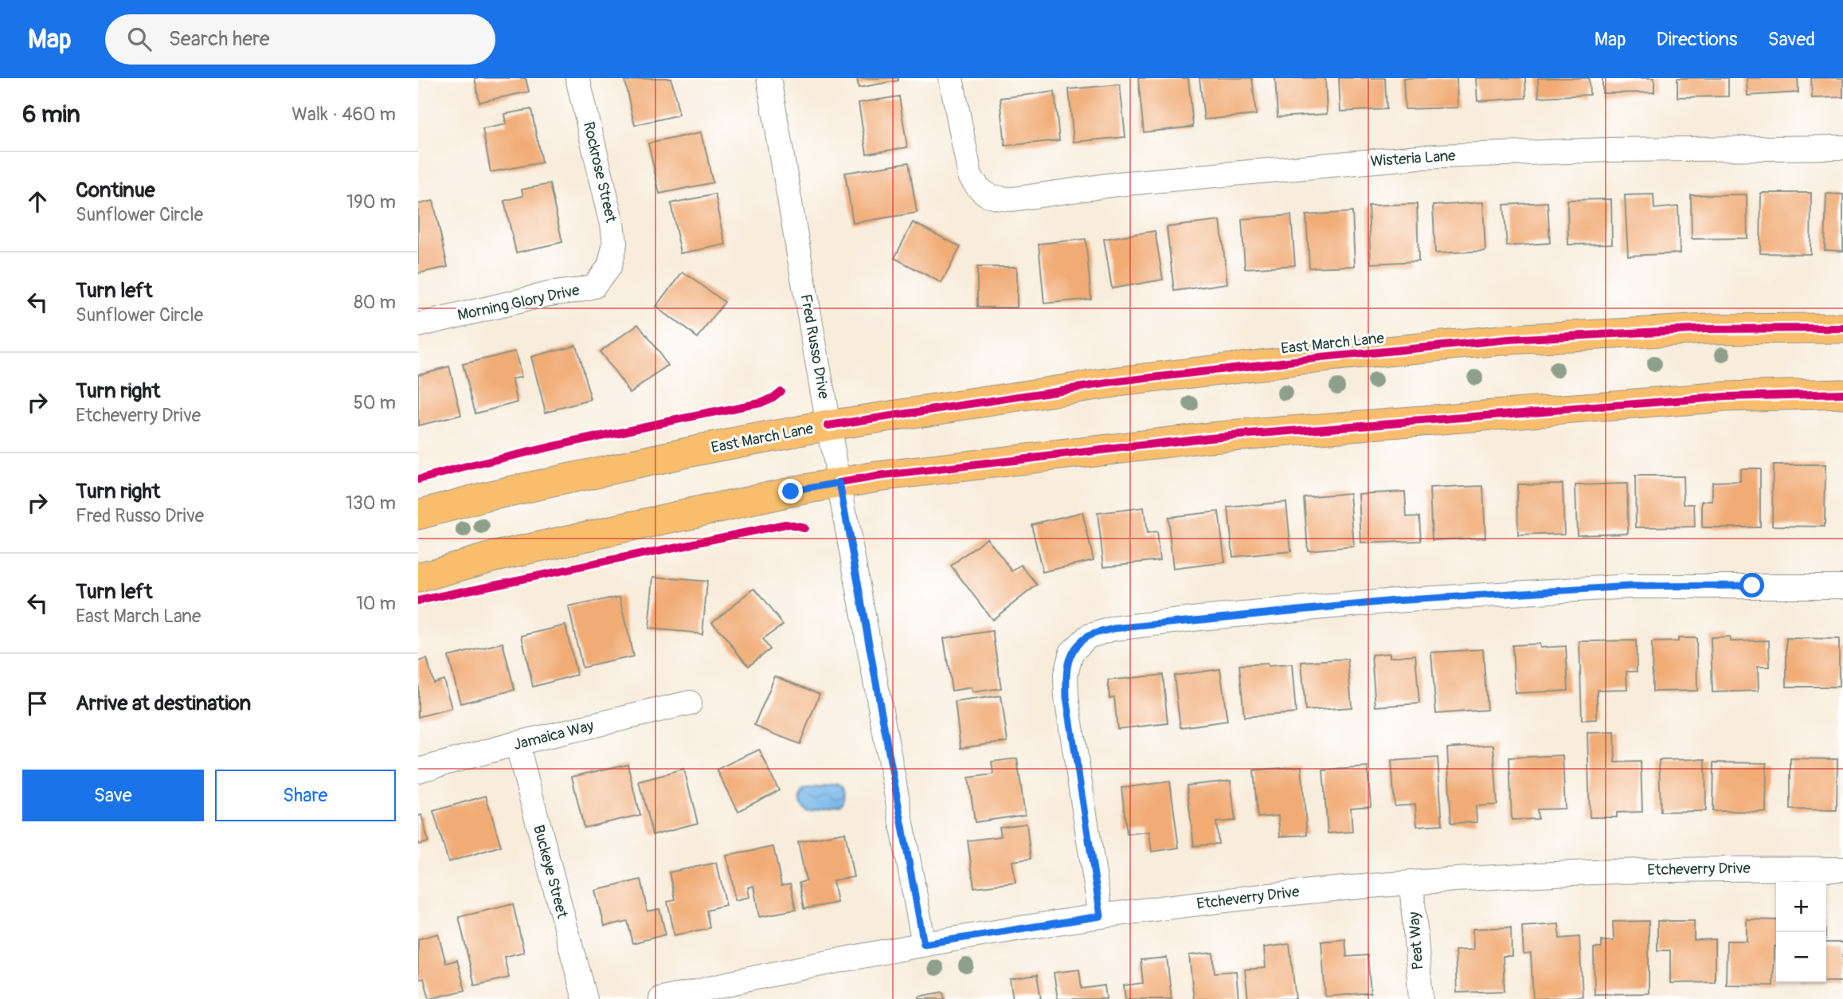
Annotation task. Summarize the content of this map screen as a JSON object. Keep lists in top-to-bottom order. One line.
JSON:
{"streets":{"main road":["East March Lane"],"street":["Wisteria Lane","Rockrose Street","Morning Glory Drive","Fred Russo Drive","Jamaica Way","Etcheverry Drive","Buckeye Street","Peat Way"]},"crossings":[["Rockrose Street","Morning Glory Drive"],["East March Lane","Fred Russo Drive"],["Fred Russo Drive","Etcheverry Drive"],["Jamaica Way","Buckeye Street"],["Etcheverry Drive","Peat Way"]],"page":{"header":"Map","search":"Search here","nav":["Map","Directions","Saved"],"heading":["6 min","Walk · 460 m"],"list":[["Continue","Sunflower Circle","190 m"],["Turn left","Sunflower Circle","80 m"],["Turn right","Etcheverry Drive","50 m"],["Turn right","Fred Russo Drive","130 m"],["Turn left","East March Lane","10 m"],"Arrive at destination"],"buttons":["Save","Share"],"map_buttons":["+","−"]}}
